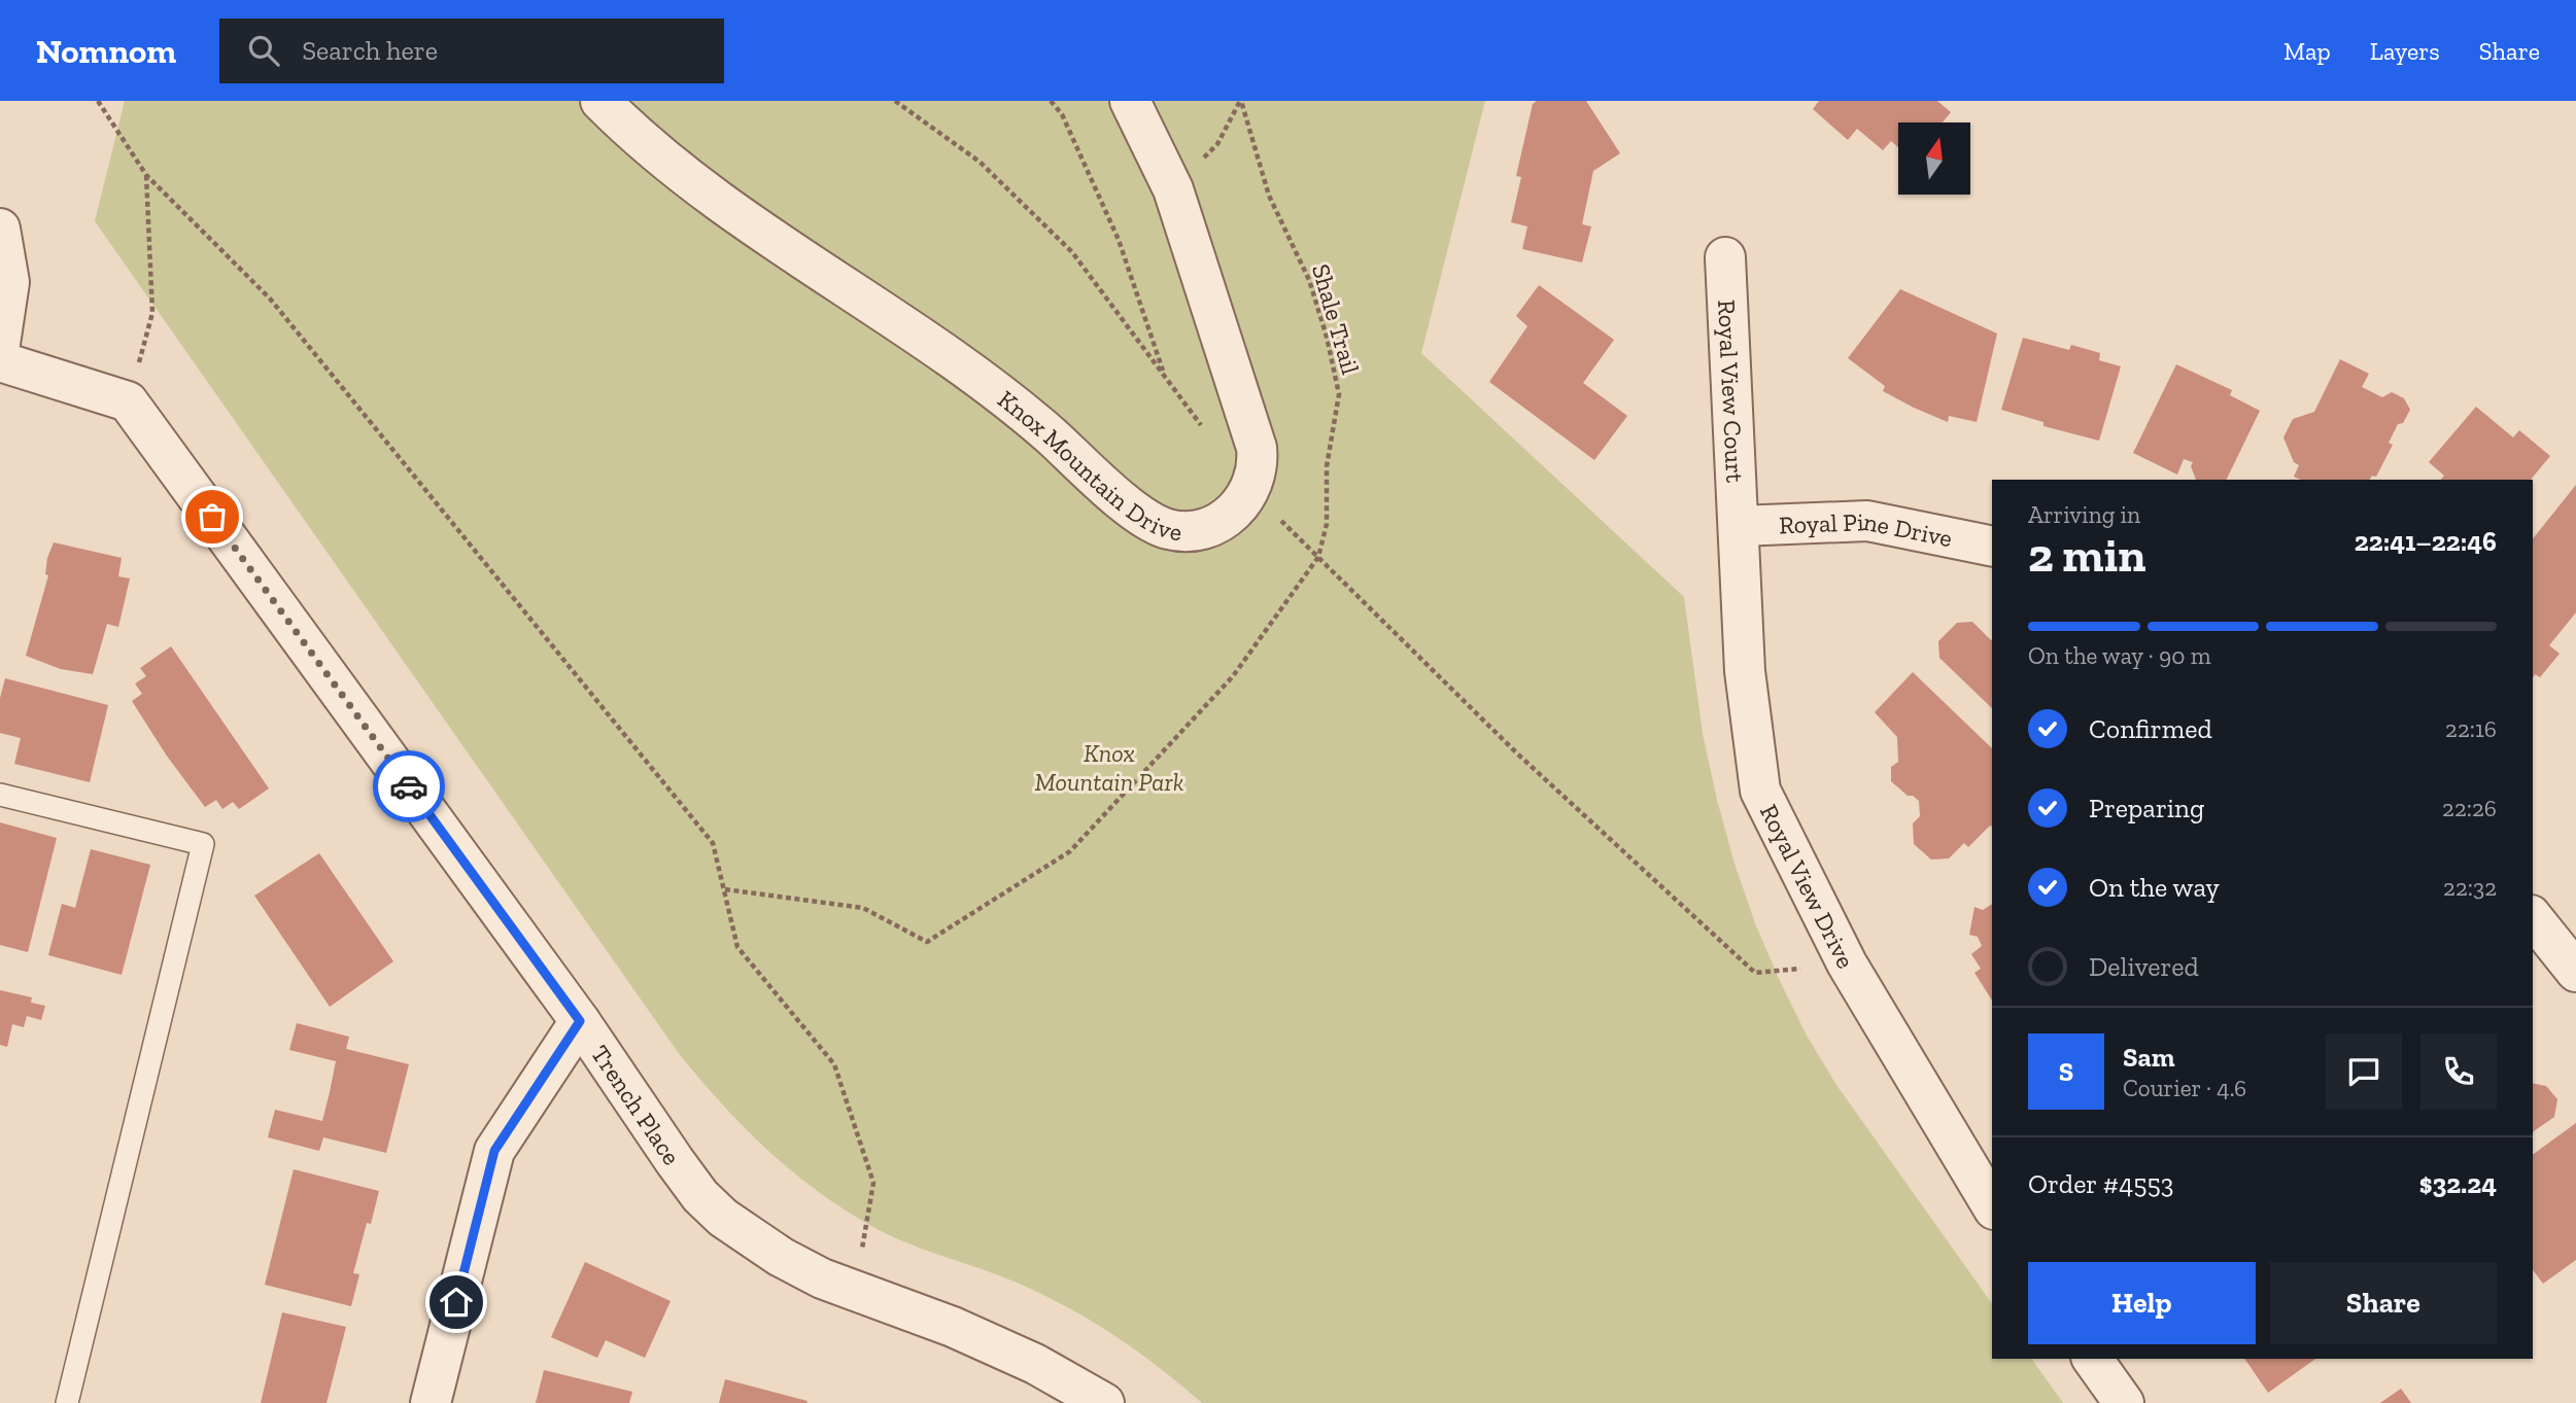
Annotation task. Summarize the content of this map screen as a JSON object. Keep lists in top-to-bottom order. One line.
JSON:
{"streets":{"street":["Royal View Court","Knox Mountain Drive","Royal Pine Drive","Royal View Drive","Trench Place"],"path":["Shale Trail"]},"crossings":[["Royal View Court","Royal Pine Drive"],["Royal View Court","Royal View Drive"],["Royal Pine Drive","Royal View Drive"]],"parks":["Knox Mountain Park"],"north":"top","page":{"header":"Nomnom","search":"Search here","nav":["Map","Layers","Share"],"heading":["2 min","Arriving in","22:41–22:46"],"panel":["Sam","Courier · 4.6","Order #4553","$32.24"],"bar":"On the way · 90 m","list":[["Confirmed","22:16"],["Preparing","22:26"],["On the way","22:32"],"Delivered"],"round":"S","buttons":["Help","Share"]}}
